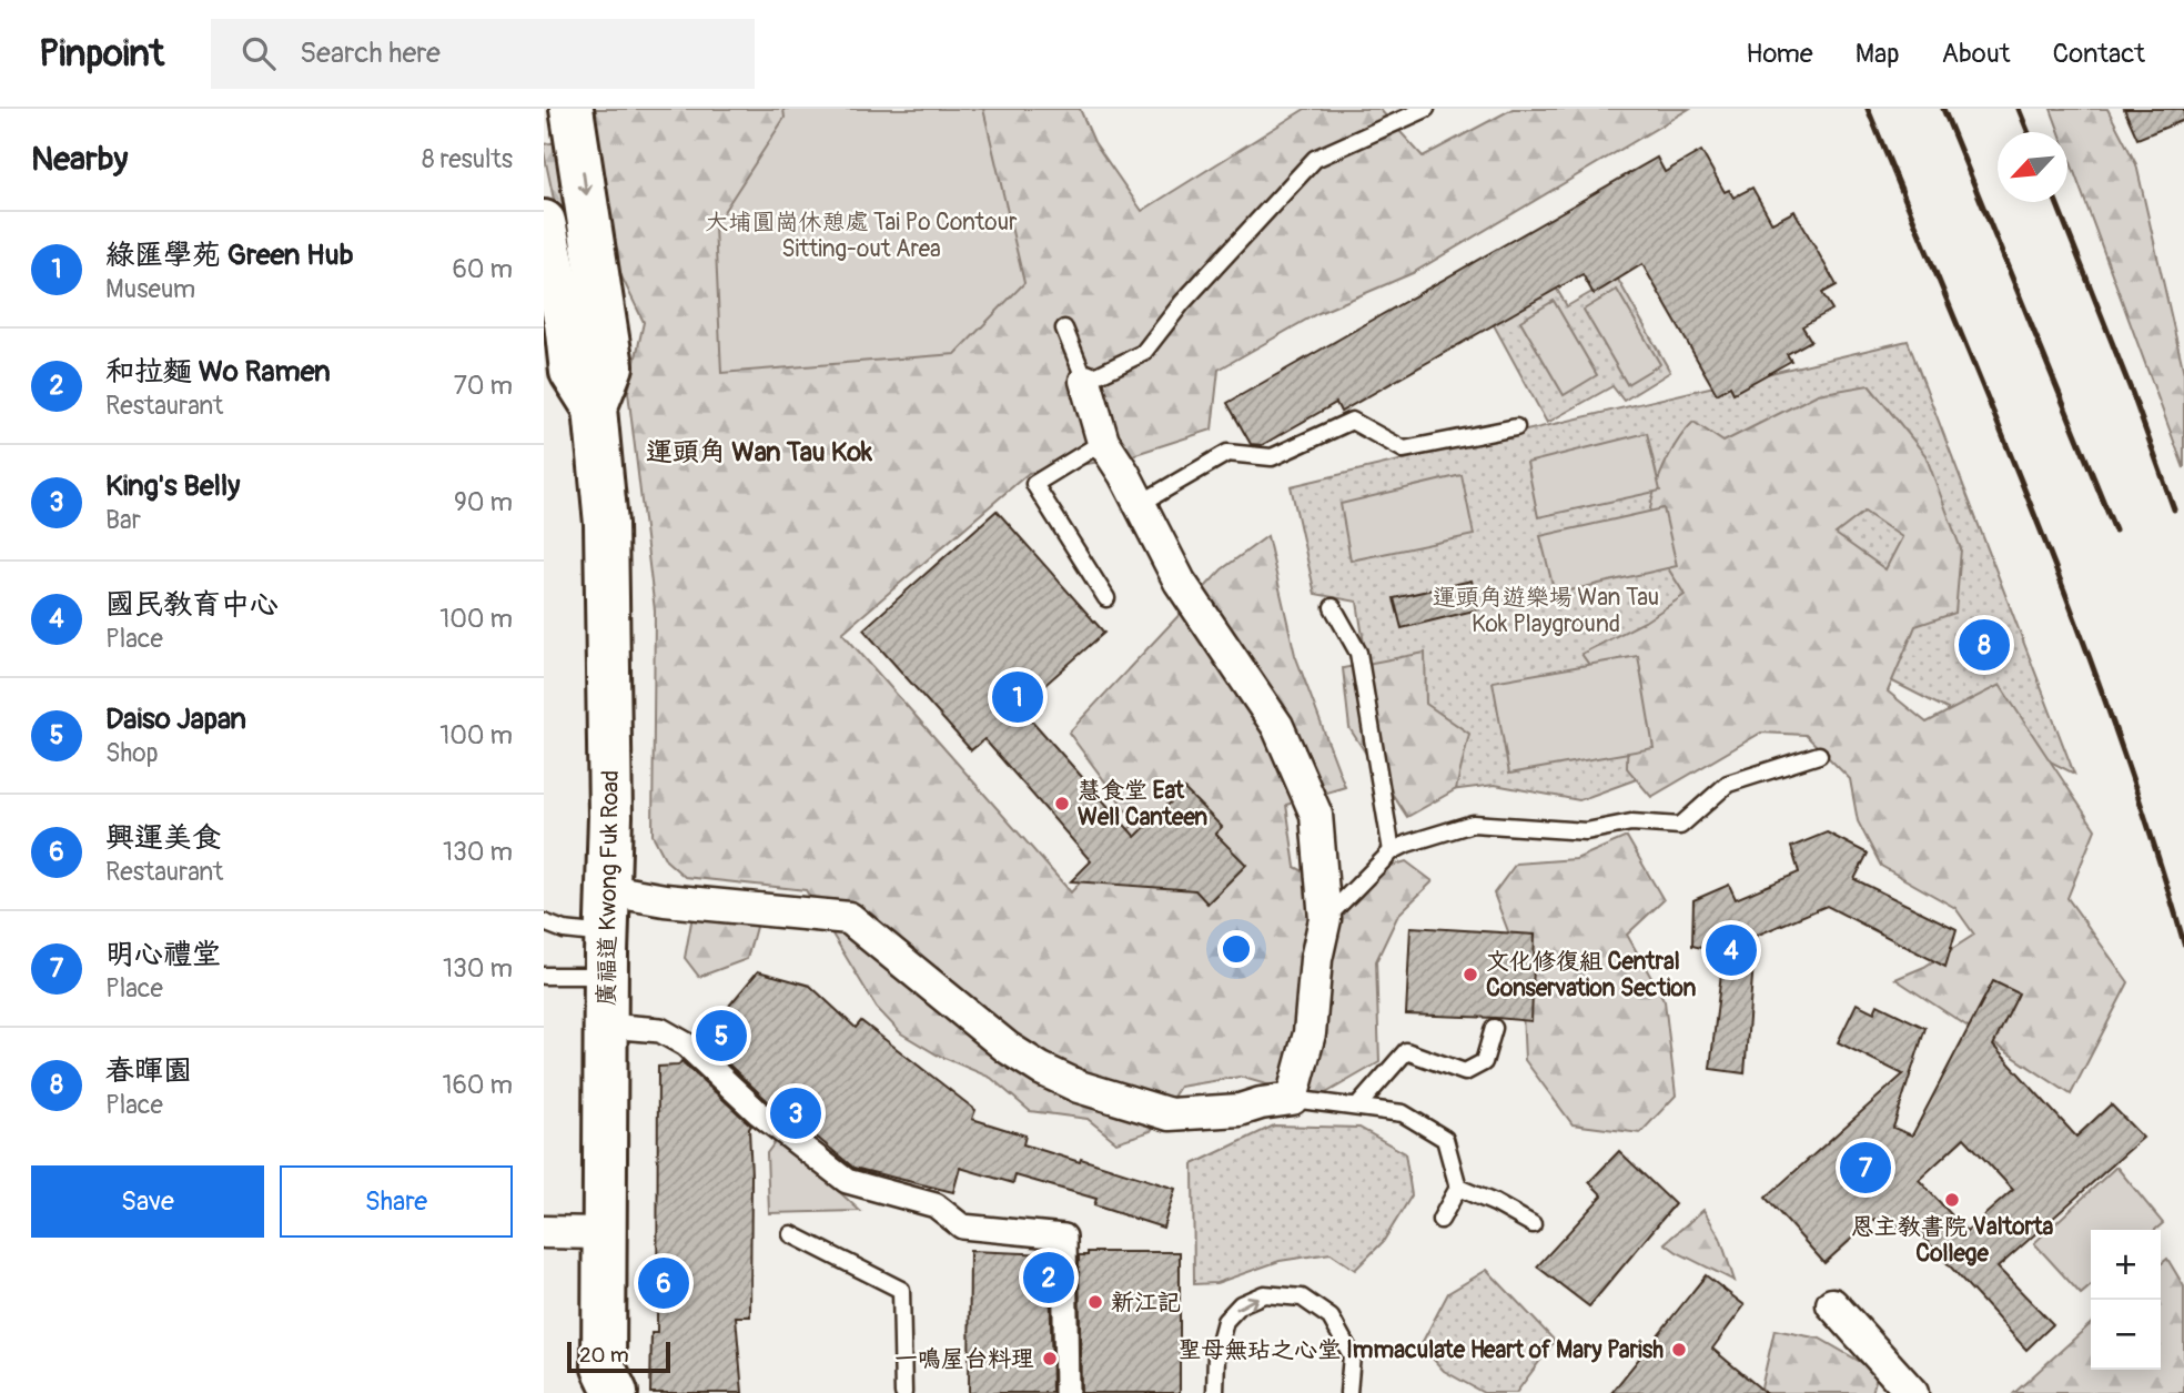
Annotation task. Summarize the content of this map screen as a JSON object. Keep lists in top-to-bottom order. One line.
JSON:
{"streets":{"main road":["廣福道 Kwong Fuk Road"]},"districts":["運頭角 Wan Tau Kok"],"parks":["大埔圓崗休憩處 Tai Po Contour Sitting-out Area","運頭角遊樂場 Wan Tau Kok Playground"],"places":["慧食堂 Eat Well Canteen","文化修復組 Central Conservation Section","恩主教書院 Valtorta College","新江記","聖母無玷之心堂 Immaculate Heart of Mary Parish","一鳴屋台料理"],"scale_bar":"20 m","north":"bottom left","page":{"header":"Pinpoint","search":"Search here","nav":["Home","Map","About","Contact"],"heading":["Nearby","8 results"],"list":[{"mark":"1","name":"綠匯學苑 Green Hub","note":"Museum","value":"60 m"},{"mark":"2","name":"和拉麵 Wo Ramen","note":"Restaurant","value":"70 m"},{"mark":"3","name":"King's Belly","note":"Bar","value":"90 m"},{"mark":"4","name":"國民教育中心","note":"Place","value":"100 m"},{"mark":"5","name":"Daiso Japan","note":"Shop","value":"100 m"},{"mark":"6","name":"興運美食","note":"Restaurant","value":"130 m"},{"mark":"7","name":"明心禮堂","note":"Place","value":"130 m"},{"mark":"8","name":"春暉園","note":"Place","value":"160 m"}],"pins":["8","1","4","5","3","7","2","6"],"buttons":["Save","Share"],"map_buttons":["+","−"],"scale":"20 m"}}
